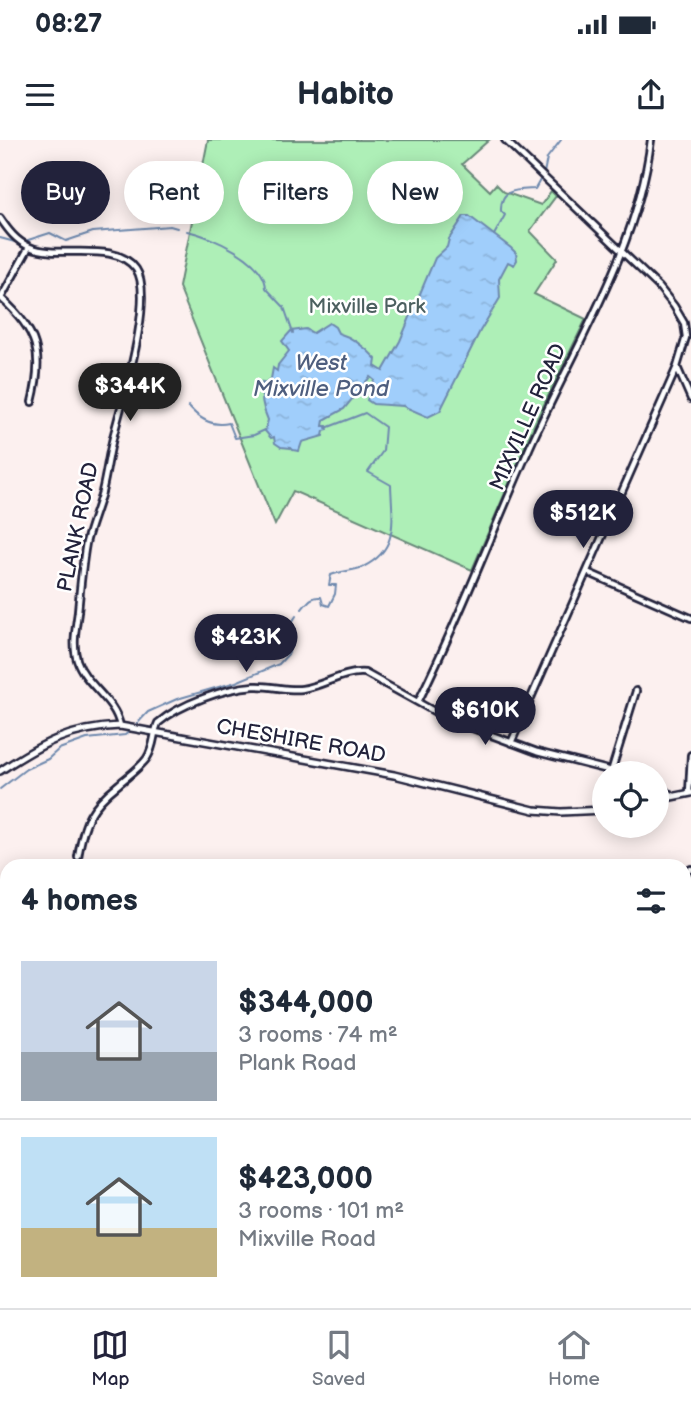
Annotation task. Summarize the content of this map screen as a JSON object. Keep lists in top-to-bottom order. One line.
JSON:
{"streets":{"main road":["CHESHIRE ROAD"],"street":["MIXVILLE ROAD","PLANK ROAD"]},"crossings":[["PLANK ROAD","CHESHIRE ROAD"]],"water":["West Mixville Pond"],"parks":["Mixville Park"],"page":{"status":"08:27","header":"Habito","chip":["Buy","Rent","Filters","New"],"price":["$344K","$512K","$423K","$610K"],"heading":"4 homes","list":[{"name":"$344,000","note":"3 rooms · 74 m² · Plank Road"},{"name":"$423,000","note":"3 rooms · 101 m² · Mixville Road"}],"tabs":["Map","Saved","Home"]}}
